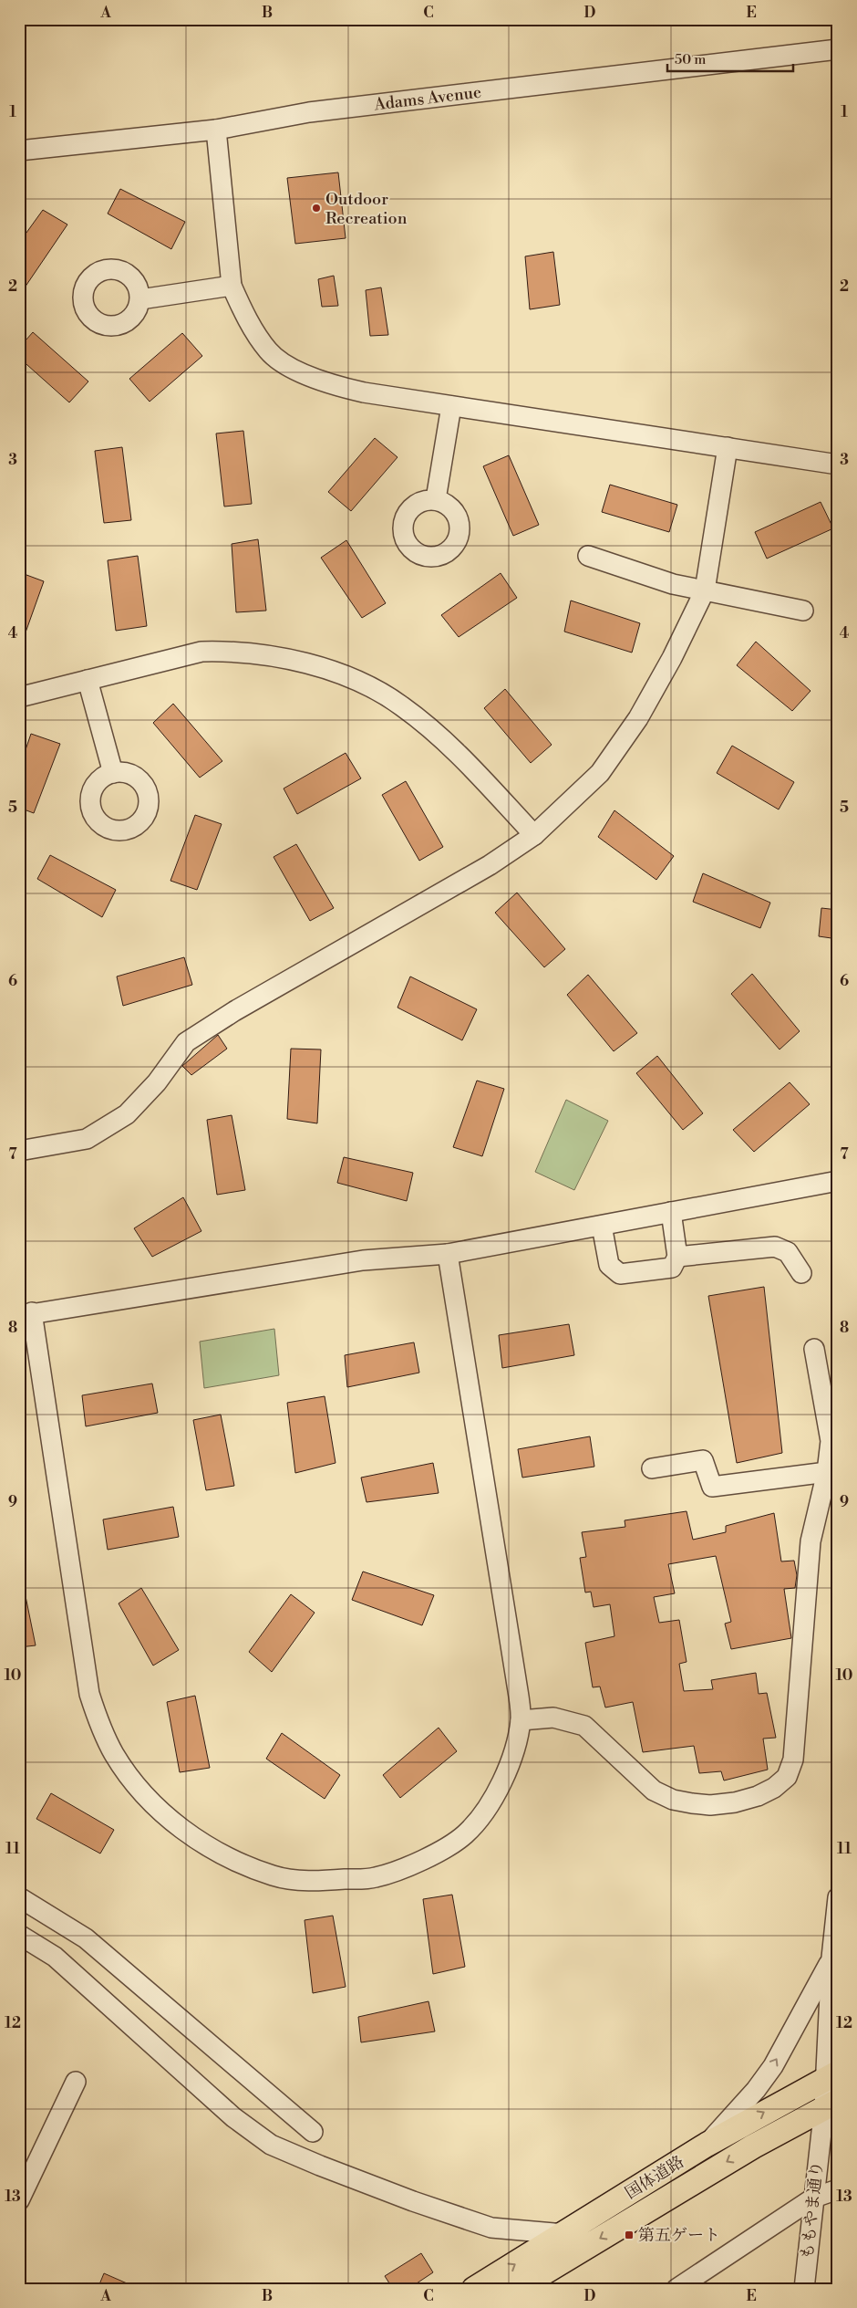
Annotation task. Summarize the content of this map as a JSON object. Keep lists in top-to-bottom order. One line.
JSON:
{"streets":{"main road":["国体道路"],"street":["Adams Avenue","ももやま通り"]},"crossings":[["国体道路","ももやま通り"]],"places":{"other":["Outdoor Recreation"],"transit":["第五ゲート"]},"scale_bar":"50 m","grid":{"columns":["A","B","C","D","E"],"rows":["1","2","3","4","5","6","7","8","9","10","11","12","13"]}}
